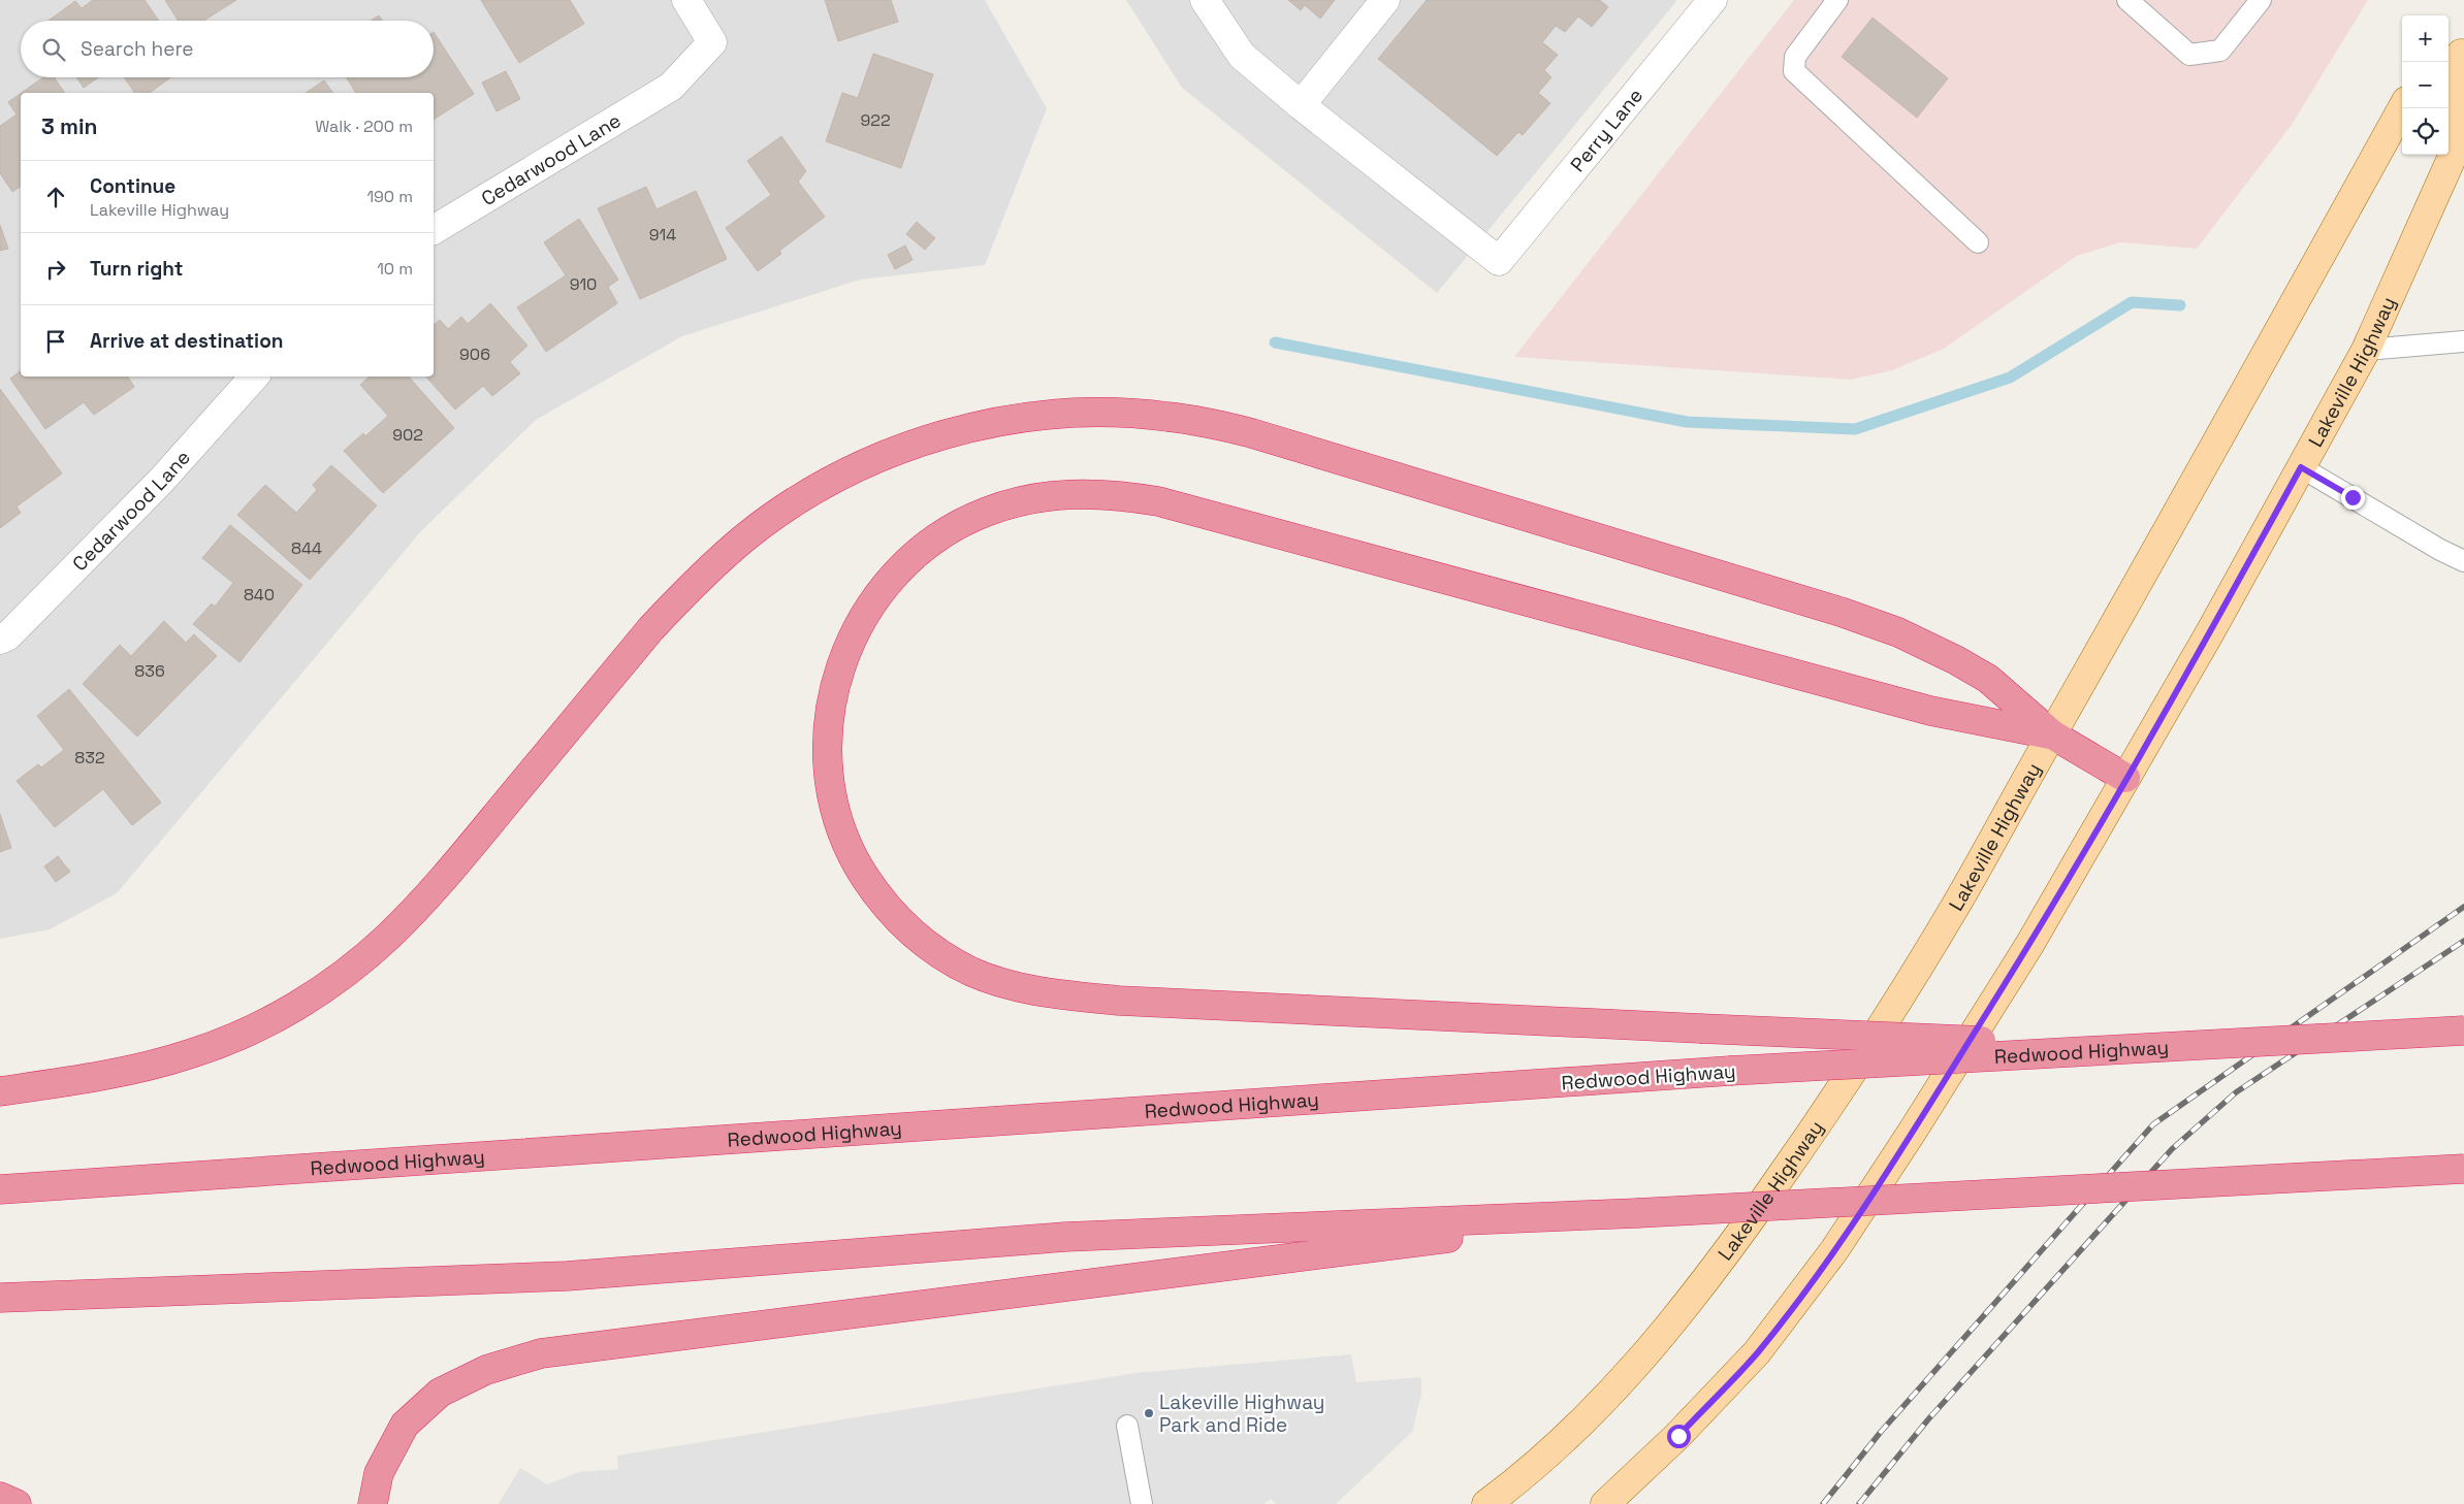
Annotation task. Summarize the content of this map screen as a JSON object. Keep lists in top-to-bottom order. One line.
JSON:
{"streets":{"highway":["Redwood Highway"],"main road":["Lakeville Highway"],"street":["Perry Lane","Cedarwood Lane"]},"places":["Lakeville Highway Park and Ride"],"house_numbers":["922","914","910","906","902","844","840","836","832"],"page":{"map_buttons":["+","−"],"search":"Search here","heading":["3 min","Walk · 200 m"],"list":[["Continue","Lakeville Highway","190 m"],["Turn right","10 m"],"Arrive at destination"]}}
